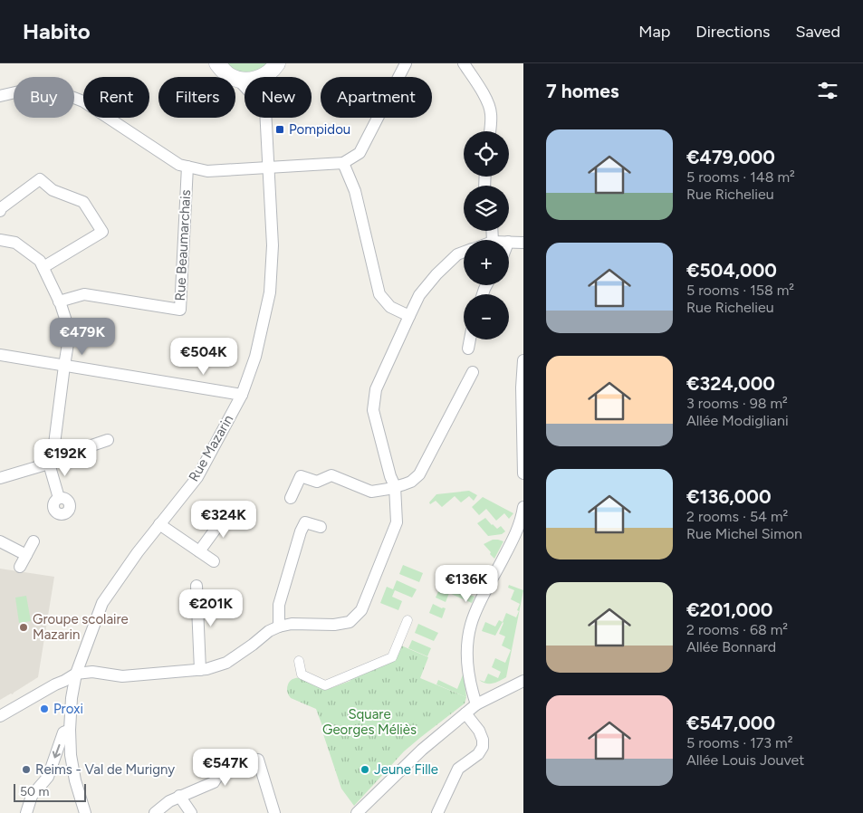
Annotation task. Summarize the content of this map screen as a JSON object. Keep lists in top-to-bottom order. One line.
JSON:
{"streets":{"street":["Rue Beaumarchais","Rue Mazarin"]},"parks":["Square Georges Méliès"],"places":{"transit":["Pompidou"],"other":["Groupe scolaire Mazarin","Proxi","Reims - Val de Murigny","Jeune Fille"]},"scale_bar":"50 m","page":{"header":"Habito","nav":["Map","Directions","Saved"],"heading":"7 homes","chip":["Buy","Rent","Filters","New","Apartment"],"list":[{"name":"€479,000","note":"5 rooms · 148 m² · Rue Richelieu"},{"name":"€504,000","note":"5 rooms · 158 m² · Rue Richelieu"},{"name":"€324,000","note":"3 rooms · 98 m² · Allée Modigliani"},{"name":"€136,000","note":"2 rooms · 54 m² · Rue Michel Simon"},{"name":"€201,000","note":"2 rooms · 68 m² · Allée Bonnard"},{"name":"€547,000","note":"5 rooms · 173 m² · Allée Louis Jouvet"}],"map_buttons":["+","−"],"price":["€479K","€504K","€192K","€324K","€136K","€201K","€547K"],"scale":"50 m"}}
